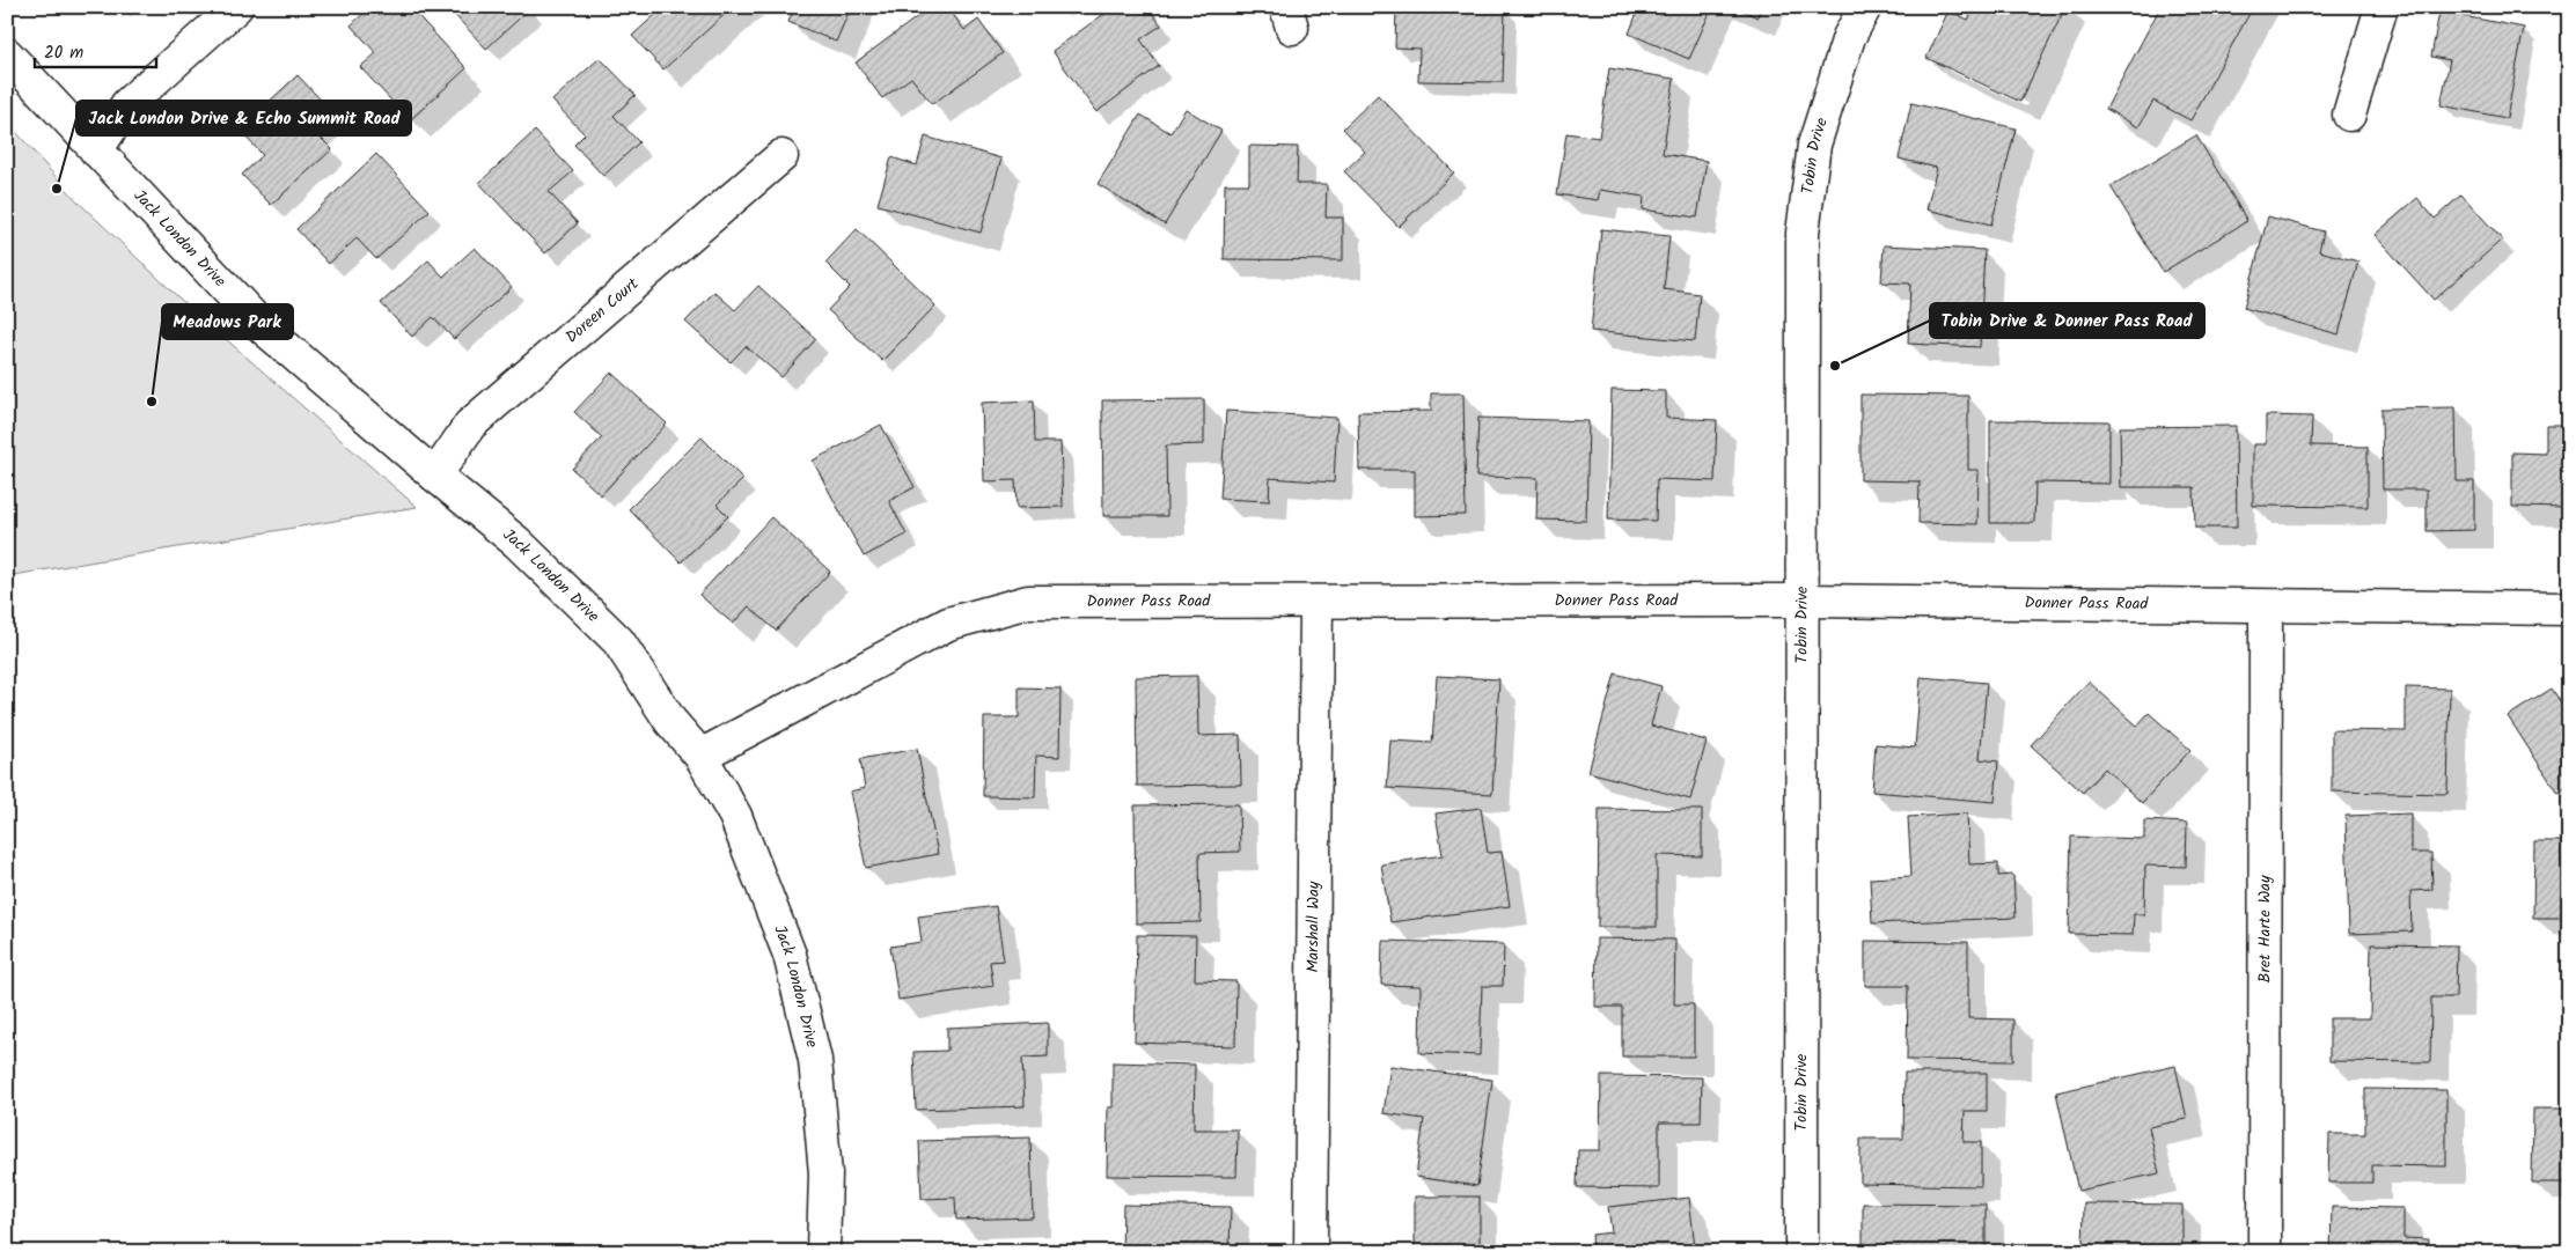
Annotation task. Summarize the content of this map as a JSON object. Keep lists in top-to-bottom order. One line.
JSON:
{"streets":{"street":["Tobin Drive","Jack London Drive","Doreen Court","Donner Pass Road","Marshall Way","Bret Harte Way"]},"crossings":[["Tobin Drive","Donner Pass Road"],["Jack London Drive","Doreen Court"],["Jack London Drive","Donner Pass Road"],["Donner Pass Road","Marshall Way"],["Donner Pass Road","Bret Harte Way"]],"places":["Jack London Drive & Echo Summit Road","Tobin Drive & Donner Pass Road","Meadows Park"],"scale_bar":"20 m"}
